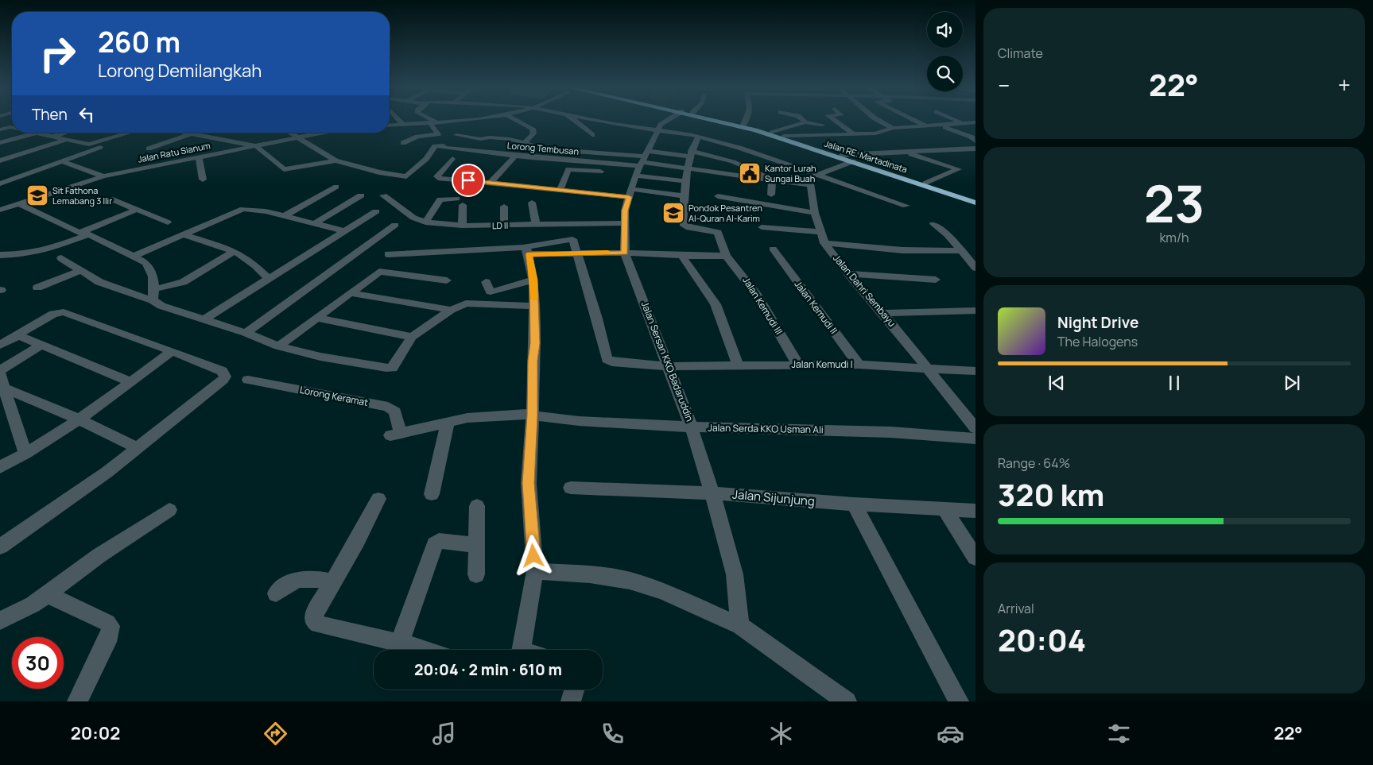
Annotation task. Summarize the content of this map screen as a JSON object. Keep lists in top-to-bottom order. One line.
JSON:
{"streets":{"highway":["Jalan RE. Martadinata"],"street":["Lorong Tembusan","Jalan Ratu Sianum","LD II","Jalan Dahri Sembayu","Jalan Kemudi III","Jalan Kemudi II","Jalan Sersan KKO Badaruddin","Jalan Kemudi I","Lorong Keramat","Jalan Serda KKO Usman Ali","Jalan Sijunjung"]},"crossings":[["Lorong Tembusan","Jalan Sersan KKO Badaruddin"],["LD II","Jalan Sersan KKO Badaruddin"],["Jalan Dahri Sembayu","Jalan Kemudi I"],["Jalan Kemudi III","Jalan Kemudi I"],["Jalan Kemudi II","Jalan Kemudi I"],["Jalan Sersan KKO Badaruddin","Jalan Kemudi I"],["Jalan Sersan KKO Badaruddin","Jalan Serda KKO Usman Ali"],["Jalan Sersan KKO Badaruddin","Jalan Sijunjung"],["Lorong Keramat","Jalan Serda KKO Usman Ali"]],"places":{"public building":["Kantor Lurah Sungai Buah"],"school or university":["Sit Fathona Lemabang 3 Ilir","Pondok Pesantren Al-Quran Al-Karim"]},"page":{"tile":["Climate",["23","km/h"],["Range · 64%","320 km"],["Arrival","20:04"]],"turn":["260 m","Lorong Demilangkah"],"heat":["−","22°","+"],"then":"Then","song":["Night Drive","The Halogens"],"limit":"30","trip":"20:04 · 2 min · 610 m","tabs":["20:02","22°"]}}
